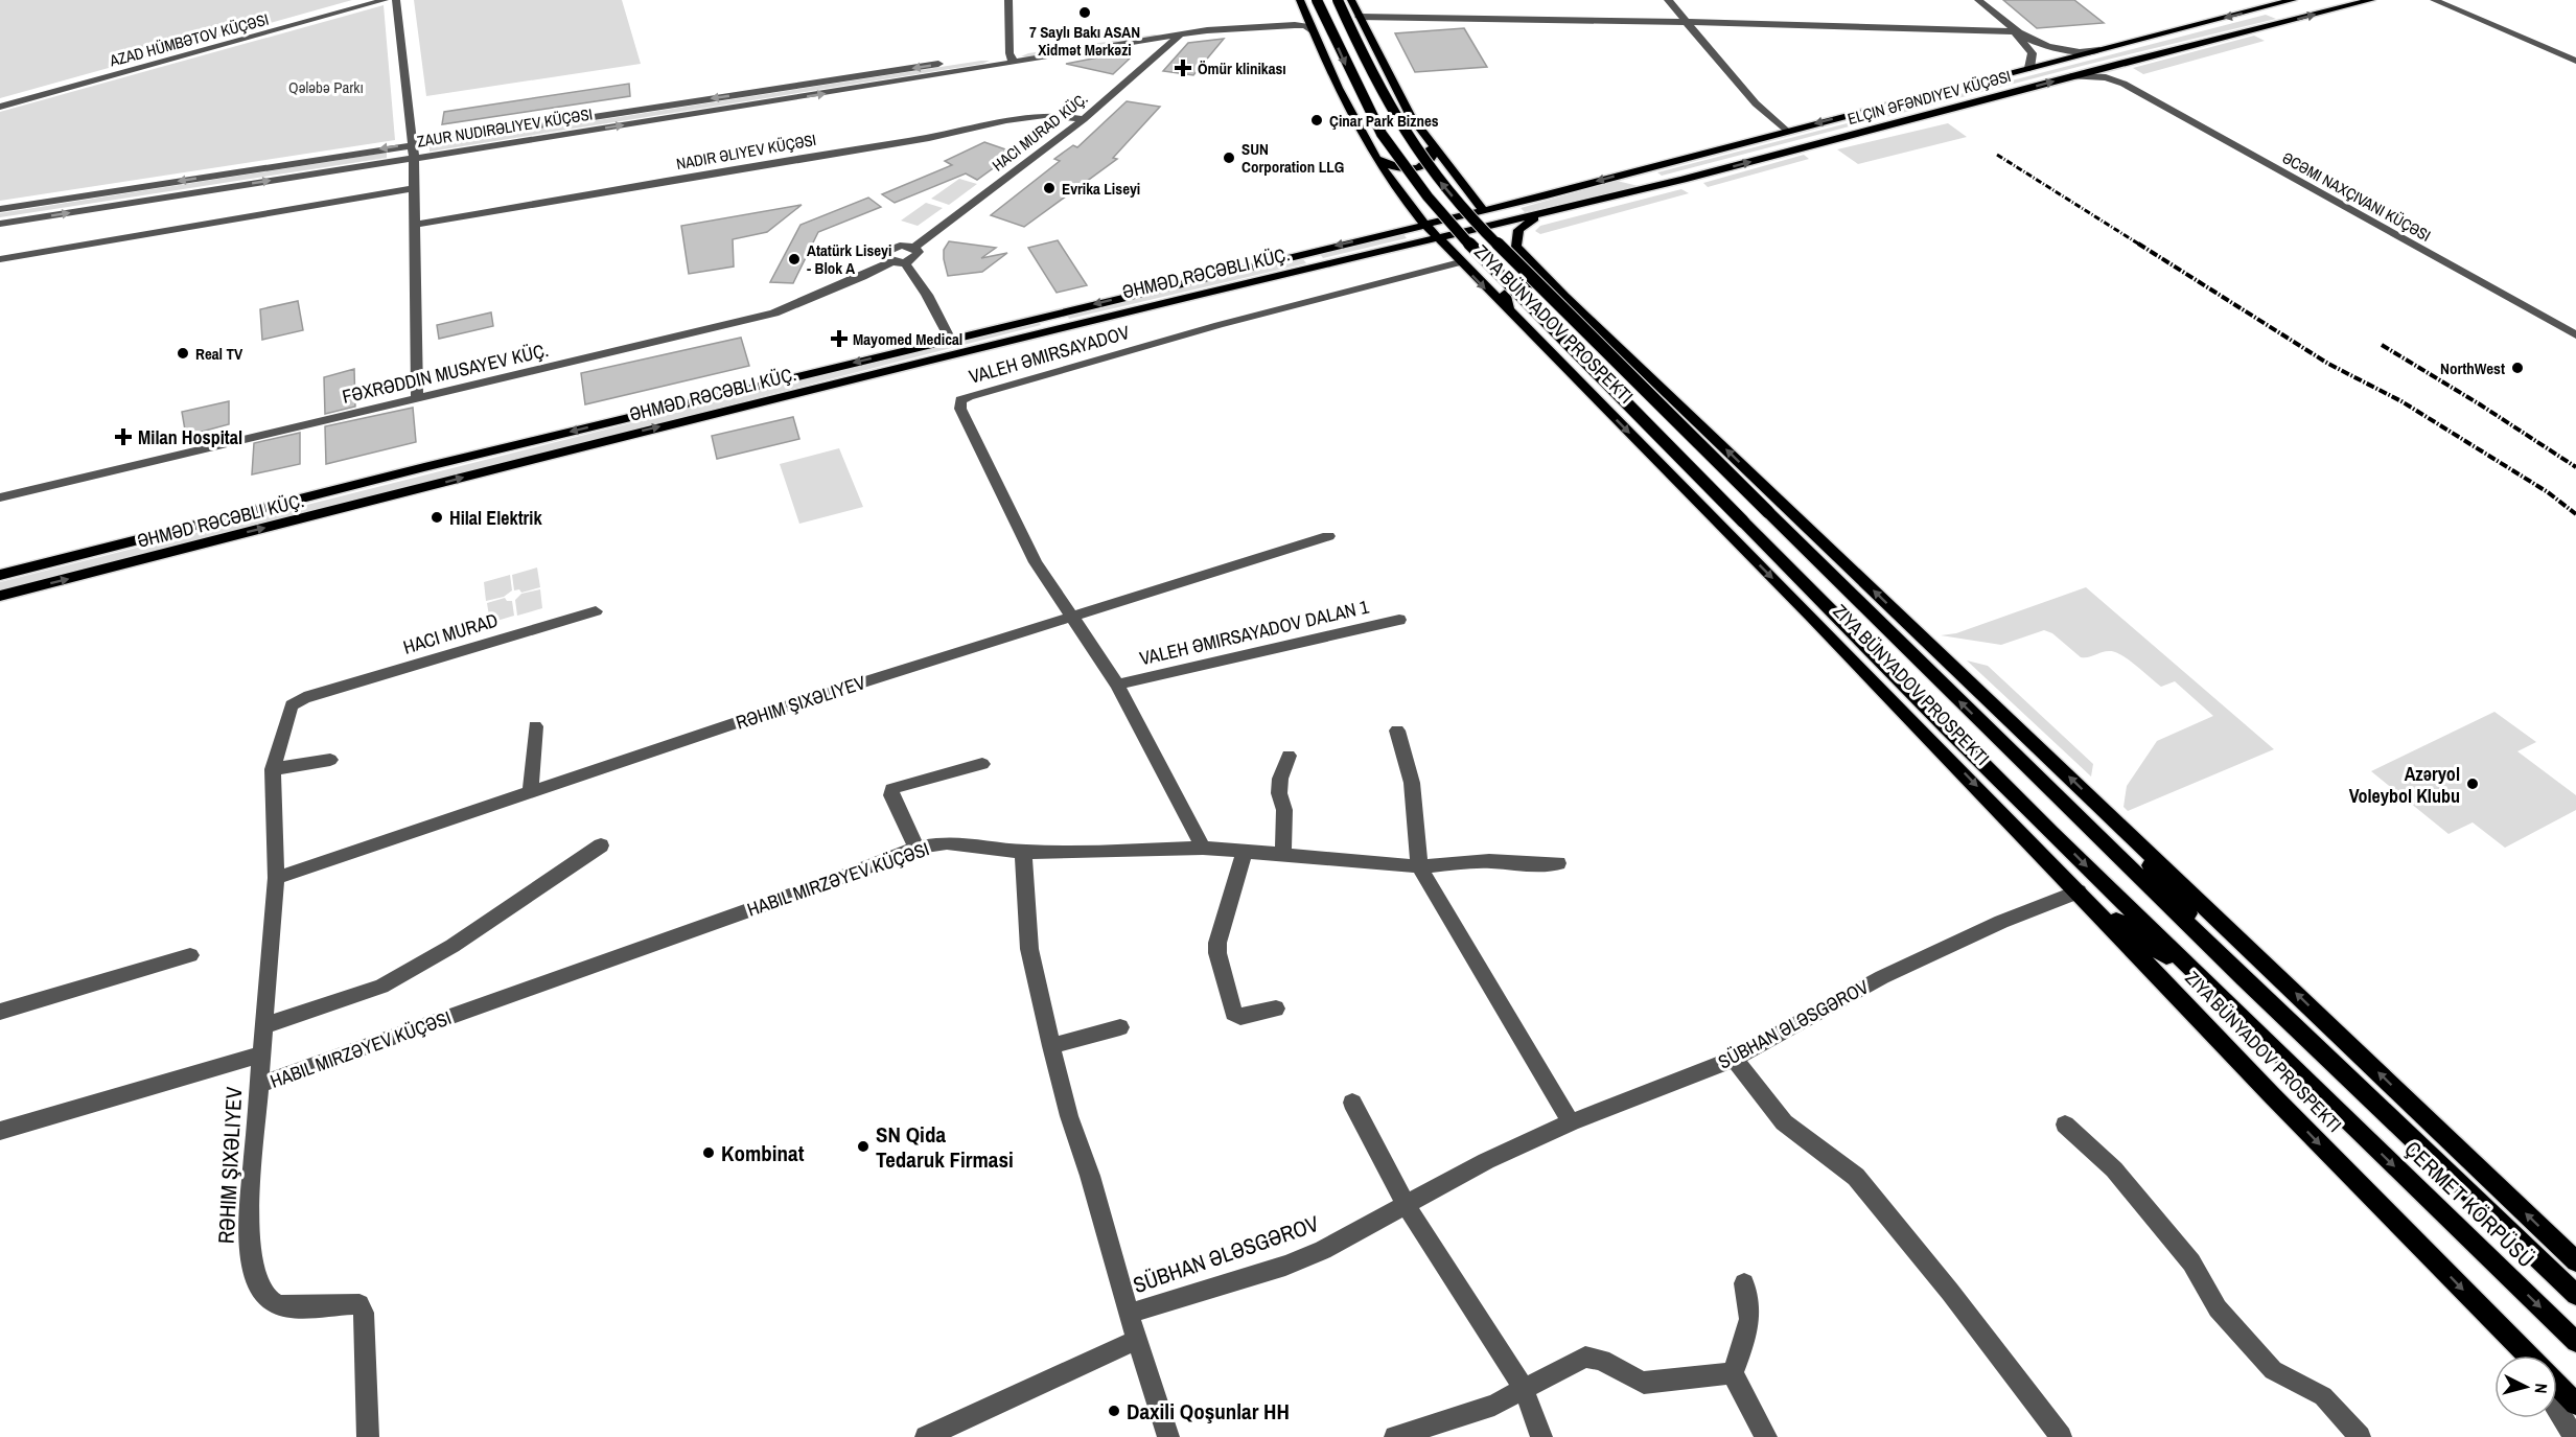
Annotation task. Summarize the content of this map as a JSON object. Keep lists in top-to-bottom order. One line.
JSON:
{"streets":{"main road":["ELÇIN ƏFƏNDIYEV KÜÇƏSI","ƏHMƏD RƏCƏBLI KÜÇ.","ZIYA BÜNYADOV PROSPEKTI","ÇERMET KÖRPÜSÜ"],"street":["AZAD HÜMBƏTOV KÜÇƏSI","ZAUR NUDIRƏLIYEV KÜÇƏSI","NADIR ƏLIYEV KÜÇƏSI","ƏCƏMI NAXÇIVANI KÜÇƏSI","VALEH ƏMIRSAYADOV","FƏXRƏDDIN MUSAYEV KÜÇ.","VALEH ƏMIRSAYADOV DALAN 1","HABIL MIRZƏYEV KÜÇƏSI","SÜBHAN ƏLƏSGƏROV"]},"crossings":[["ELÇIN ƏFƏNDIYEV KÜÇƏSI","ƏCƏMI NAXÇIVANI KÜÇƏSI"],["ELÇIN ƏFƏNDIYEV KÜÇƏSI","ƏHMƏD RƏCƏBLI KÜÇ."],["ELÇIN ƏFƏNDIYEV KÜÇƏSI","ZIYA BÜNYADOV PROSPEKTI"],["ZAUR NUDIRƏLIYEV KÜÇƏSI","ZIYA BÜNYADOV PROSPEKTI"],["ƏHMƏD RƏCƏBLI KÜÇ.","ZIYA BÜNYADOV PROSPEKTI"],["ZIYA BÜNYADOV PROSPEKTI","VALEH ƏMIRSAYADOV"],["ZIYA BÜNYADOV PROSPEKTI","SÜBHAN ƏLƏSGƏROV"],["ZIYA BÜNYADOV PROSPEKTI","ÇERMET KÖRPÜSÜ"],["VALEH ƏMIRSAYADOV","VALEH ƏMIRSAYADOV DALAN 1"],["VALEH ƏMIRSAYADOV","HABIL MIRZƏYEV KÜÇƏSI"]],"parks":["Qələbə Parkı"],"places":{"other":["7 Saylı Bakı ASAN Xidmət Mərkəzi","Çinar Park Biznes","SUN Corporation LLG","Evrika Liseyi","Atatürk Liseyi - Blok A","Real TV","NorthWest","Hilal Elektrik","Azəryol Voleybol Klubu","SN Qida Tedaruk Firmasi","Kombinat","Daxili Qoşunlar HH"],"health":["Ömür klinikası","Mayomed Medical","Milan Hospital"]},"north":"right"}
